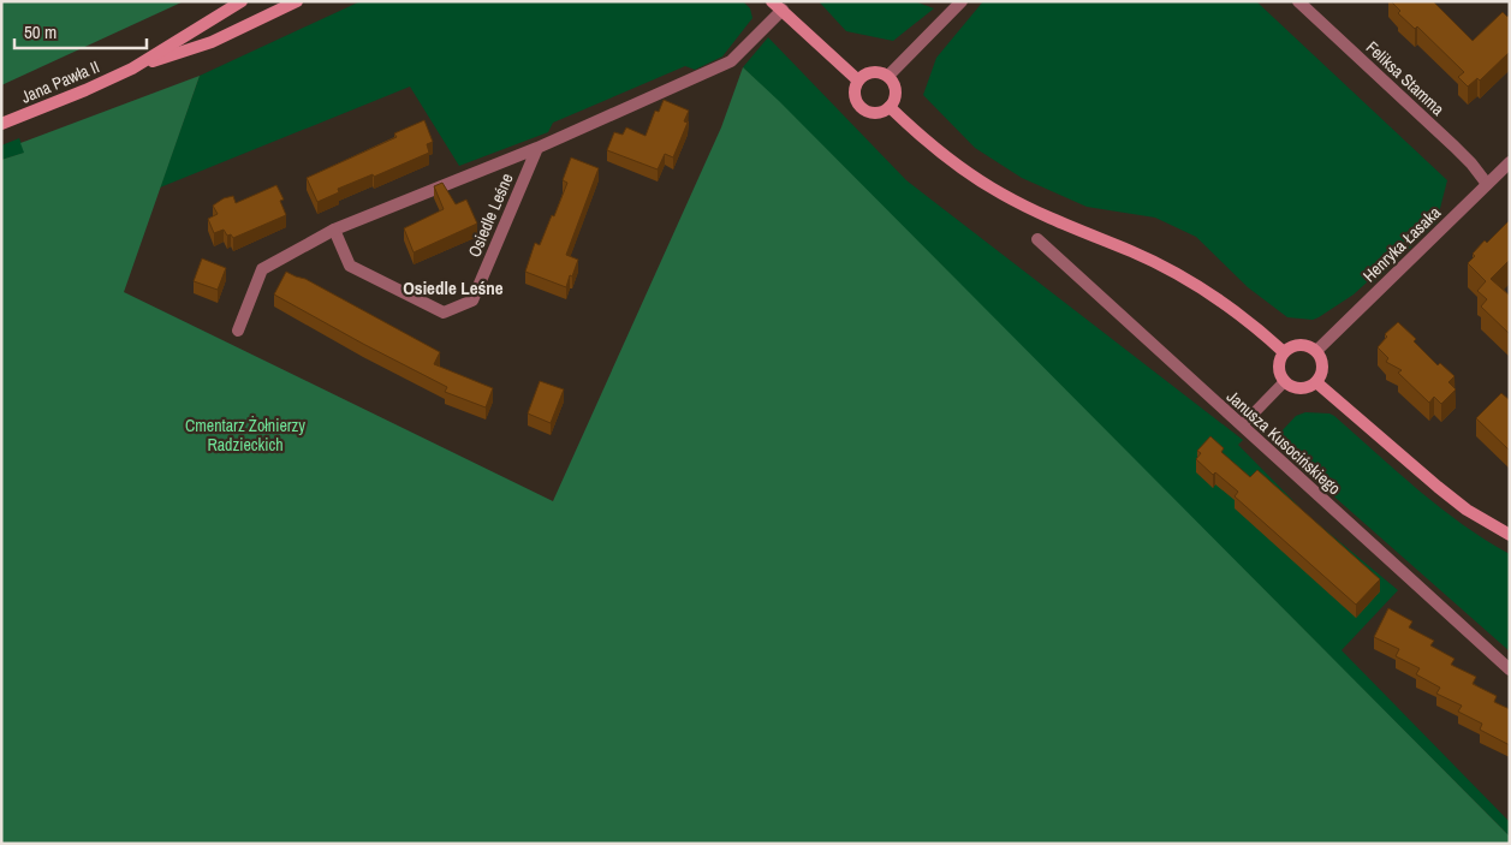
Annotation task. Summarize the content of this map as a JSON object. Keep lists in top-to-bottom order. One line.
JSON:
{"streets":{"street":["Feliksa Stamma","Jana Pawła II","Osiedle Leśne","Henryka Łasaka","Janusza Kusocińskiego"]},"crossings":[["Feliksa Stamma","Henryka Łasaka"]],"districts":["Osiedle Leśne"],"parks":["Cmentarz Żołnierzy Radzieckich"],"scale_bar":"50 m"}
